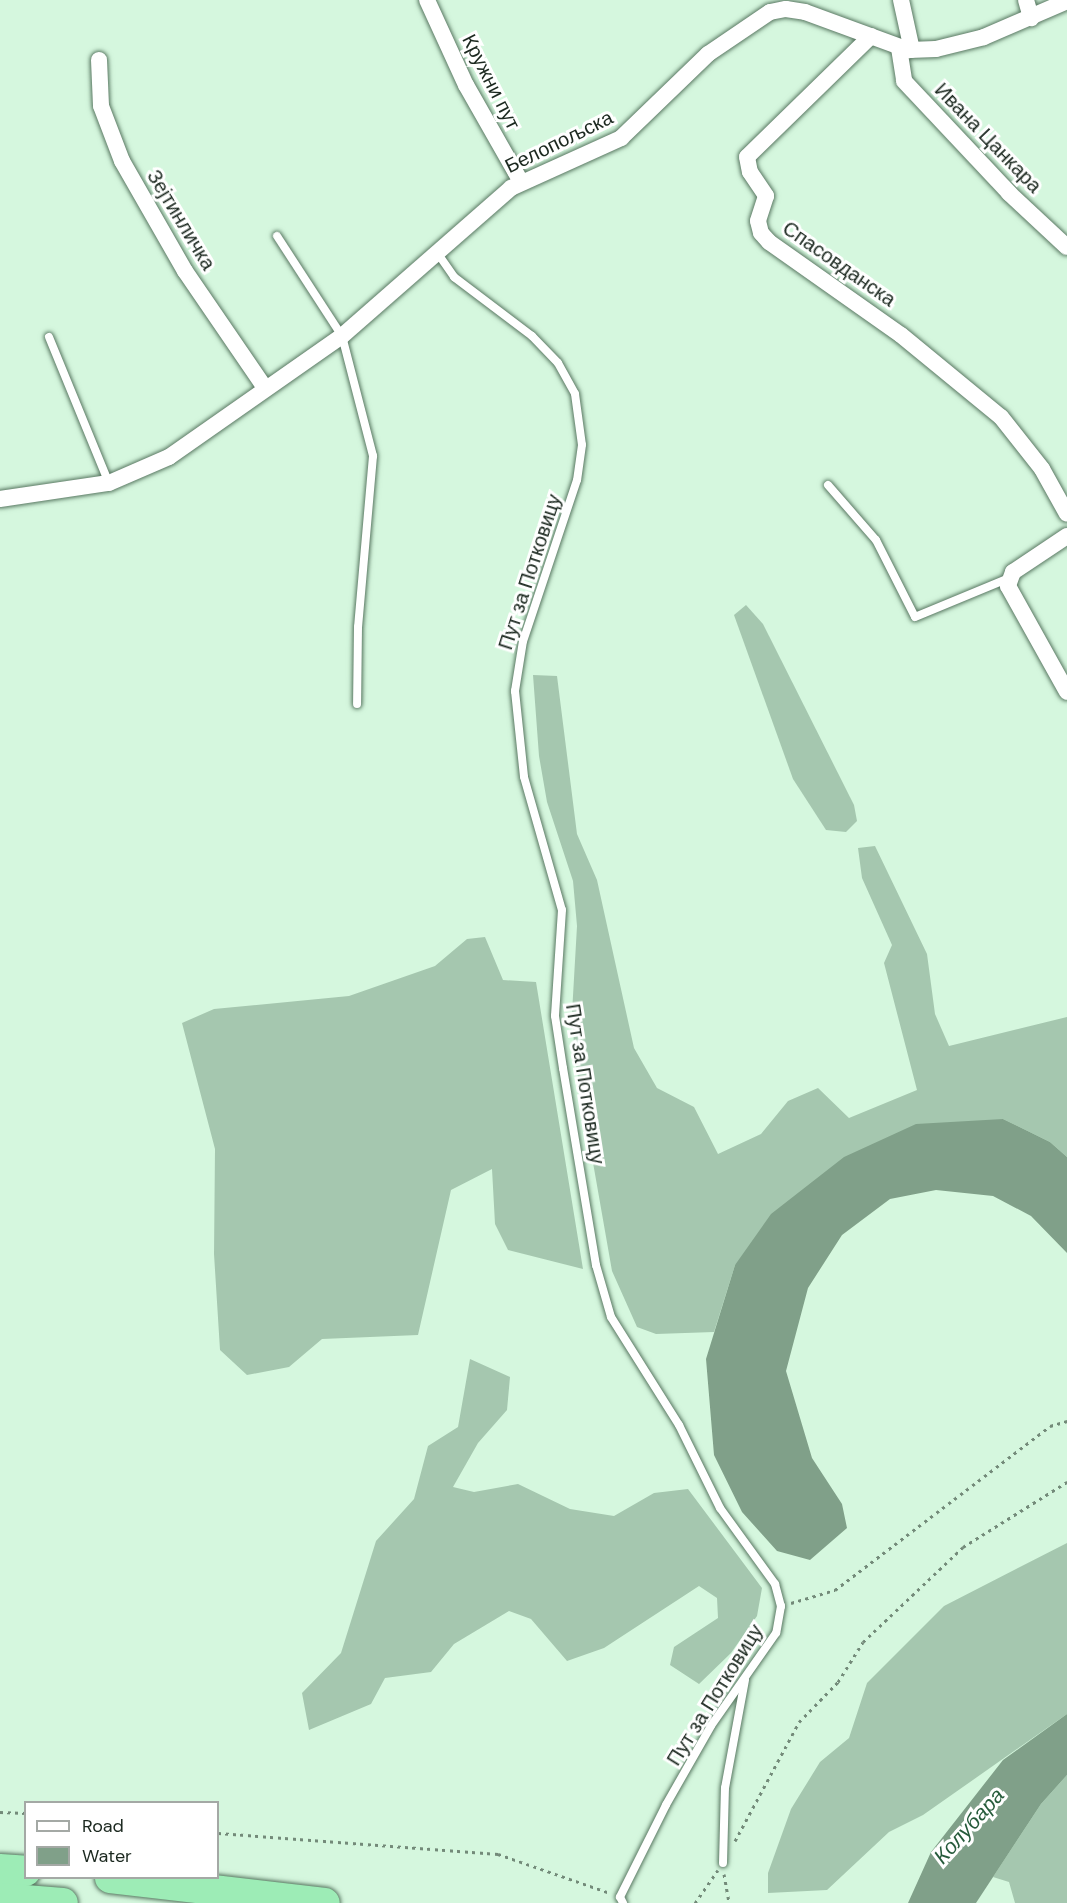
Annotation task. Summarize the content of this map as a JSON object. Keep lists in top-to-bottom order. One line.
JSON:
{"streets":{"street":["Кружни пут","Ивана Цанкара","Белопољска","Зејтинличка","Спасовданска"],"lane":["Пут за Потковицу"]},"crossings":[["Кружни пут","Белопољска"],["Ивана Цанкара","Белопољска"],["Белопољска","Зејтинличка"],["Белопољска","Спасовданска"],["Белопољска","Пут за Потковицу"]],"water":["Колубара"],"legend":["Road","Water"]}
